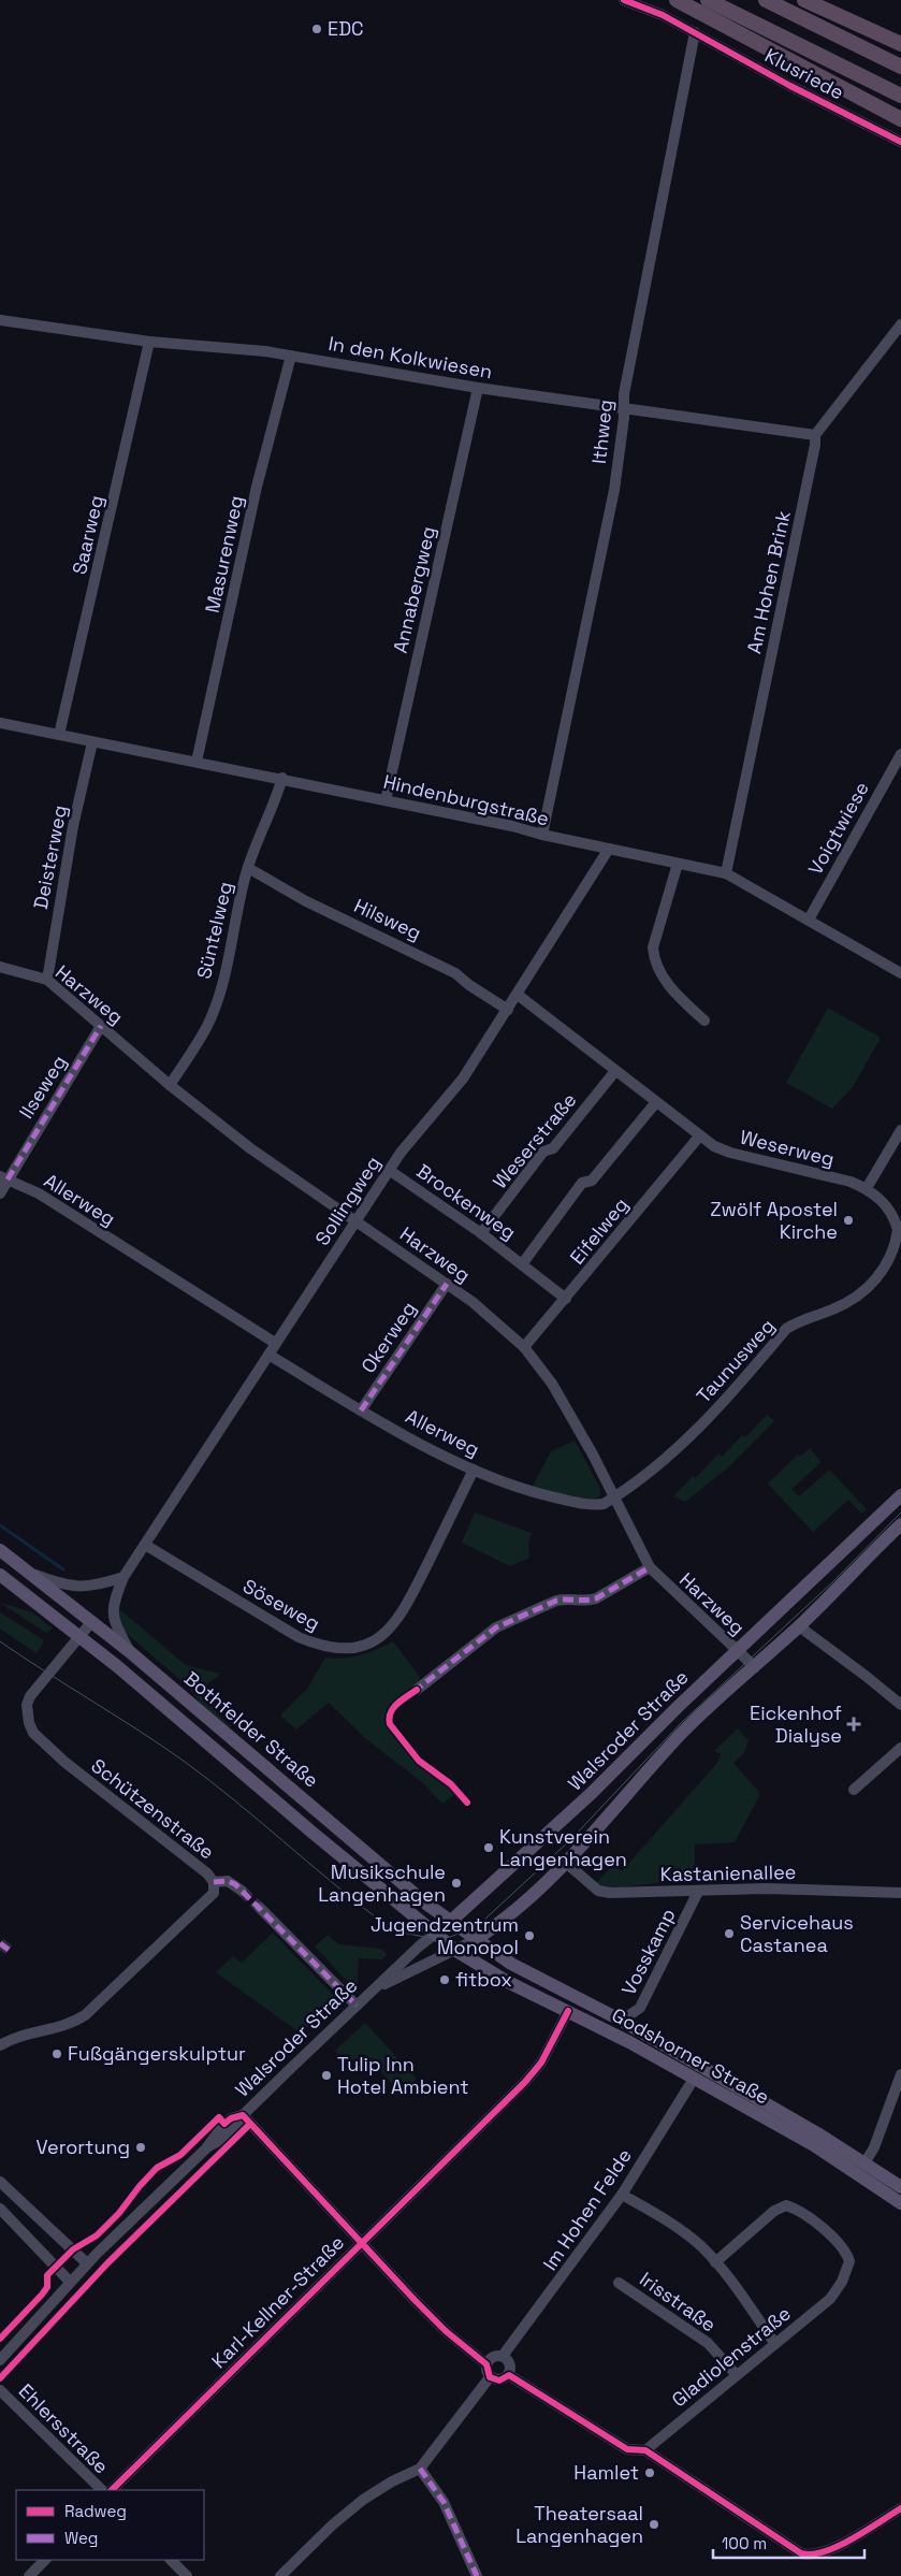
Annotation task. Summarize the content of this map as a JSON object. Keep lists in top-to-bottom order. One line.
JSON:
{"streets":{"main road":["Bothfelder Straße","Walsroder Straße","Godshorner Straße"],"street":["Klusriede","In den Kolkwiesen","Ithweg","Saarweg","Masurenweg","Am Hohen Brink","Annabergweg","Hindenburgstraße","Voigtwiese","Deisterweg","Hilsweg","Süntelweg","Harzweg","Ilseweg","Weserstraße","Weserweg","Allerweg","Sollingweg","Brockenweg","Eifelweg","Okerweg","Taunusweg","Söseweg","Schützenstraße","Kastanienallee","Vosskamp","Im Hohen Felde","Karl-Kellner-Straße","Irisstraße","Gladiolenstraße","Ehlersstraße"]},"crossings":[["Klusriede","Ithweg"],["In den Kolkwiesen","Ithweg"],["In den Kolkwiesen","Saarweg"],["In den Kolkwiesen","Masurenweg"],["In den Kolkwiesen","Am Hohen Brink"],["In den Kolkwiesen","Annabergweg"],["Ithweg","Hindenburgstraße"],["Saarweg","Hindenburgstraße"],["Masurenweg","Hindenburgstraße"],["Am Hohen Brink","Hindenburgstraße"],["Annabergweg","Hindenburgstraße"],["Hindenburgstraße","Voigtwiese"],["Hindenburgstraße","Deisterweg"],["Hindenburgstraße","Süntelweg"],["Hindenburgstraße","Sollingweg"],["Deisterweg","Harzweg"],["Hilsweg","Süntelweg"],["Hilsweg","Sollingweg"],["Süntelweg","Harzweg"],["Harzweg","Ilseweg"],["Harzweg","Allerweg"],["Harzweg","Sollingweg"],["Harzweg","Eifelweg"],["Harzweg","Okerweg"],["Harzweg","Taunusweg"],["Harzweg","Walsroder Straße"],["Ilseweg","Allerweg"],["Weserstraße","Weserweg"],["Weserstraße","Brockenweg"],["Weserweg","Sollingweg"],["Weserweg","Brockenweg"],["Weserweg","Eifelweg"],["Weserweg","Taunusweg"],["Allerweg","Sollingweg"],["Allerweg","Okerweg"],["Allerweg","Taunusweg"],["Allerweg","Söseweg"],["Sollingweg","Brockenweg"],["Sollingweg","Söseweg"],["Sollingweg","Bothfelder Straße"],["Brockenweg","Eifelweg"],["Bothfelder Straße","Walsroder Straße"],["Bothfelder Straße","Schützenstraße"],["Bothfelder Straße","Godshorner Straße"],["Walsroder Straße","Kastanienallee"],["Walsroder Straße","Godshorner Straße"],["Kastanienallee","Vosskamp"],["Vosskamp","Godshorner Straße"],["Godshorner Straße","Im Hohen Felde"],["Godshorner Straße","Karl-Kellner-Straße"],["Irisstraße","Gladiolenstraße"]],"places":{"other":["EDC","Zwölf Apostel Kirche","Kunstverein Langenhagen","Musikschule Langenhagen","Servicehaus Castanea","Jugendzentrum Monopol","fitbox","Fußgängerskulptur","Tulip Inn Hotel Ambient","Verortung","Hamlet","Theatersaal Langenhagen"],"health":["Eickenhof Dialyse"]},"legend":["Radweg","Weg"],"scale_bar":"100 m"}
